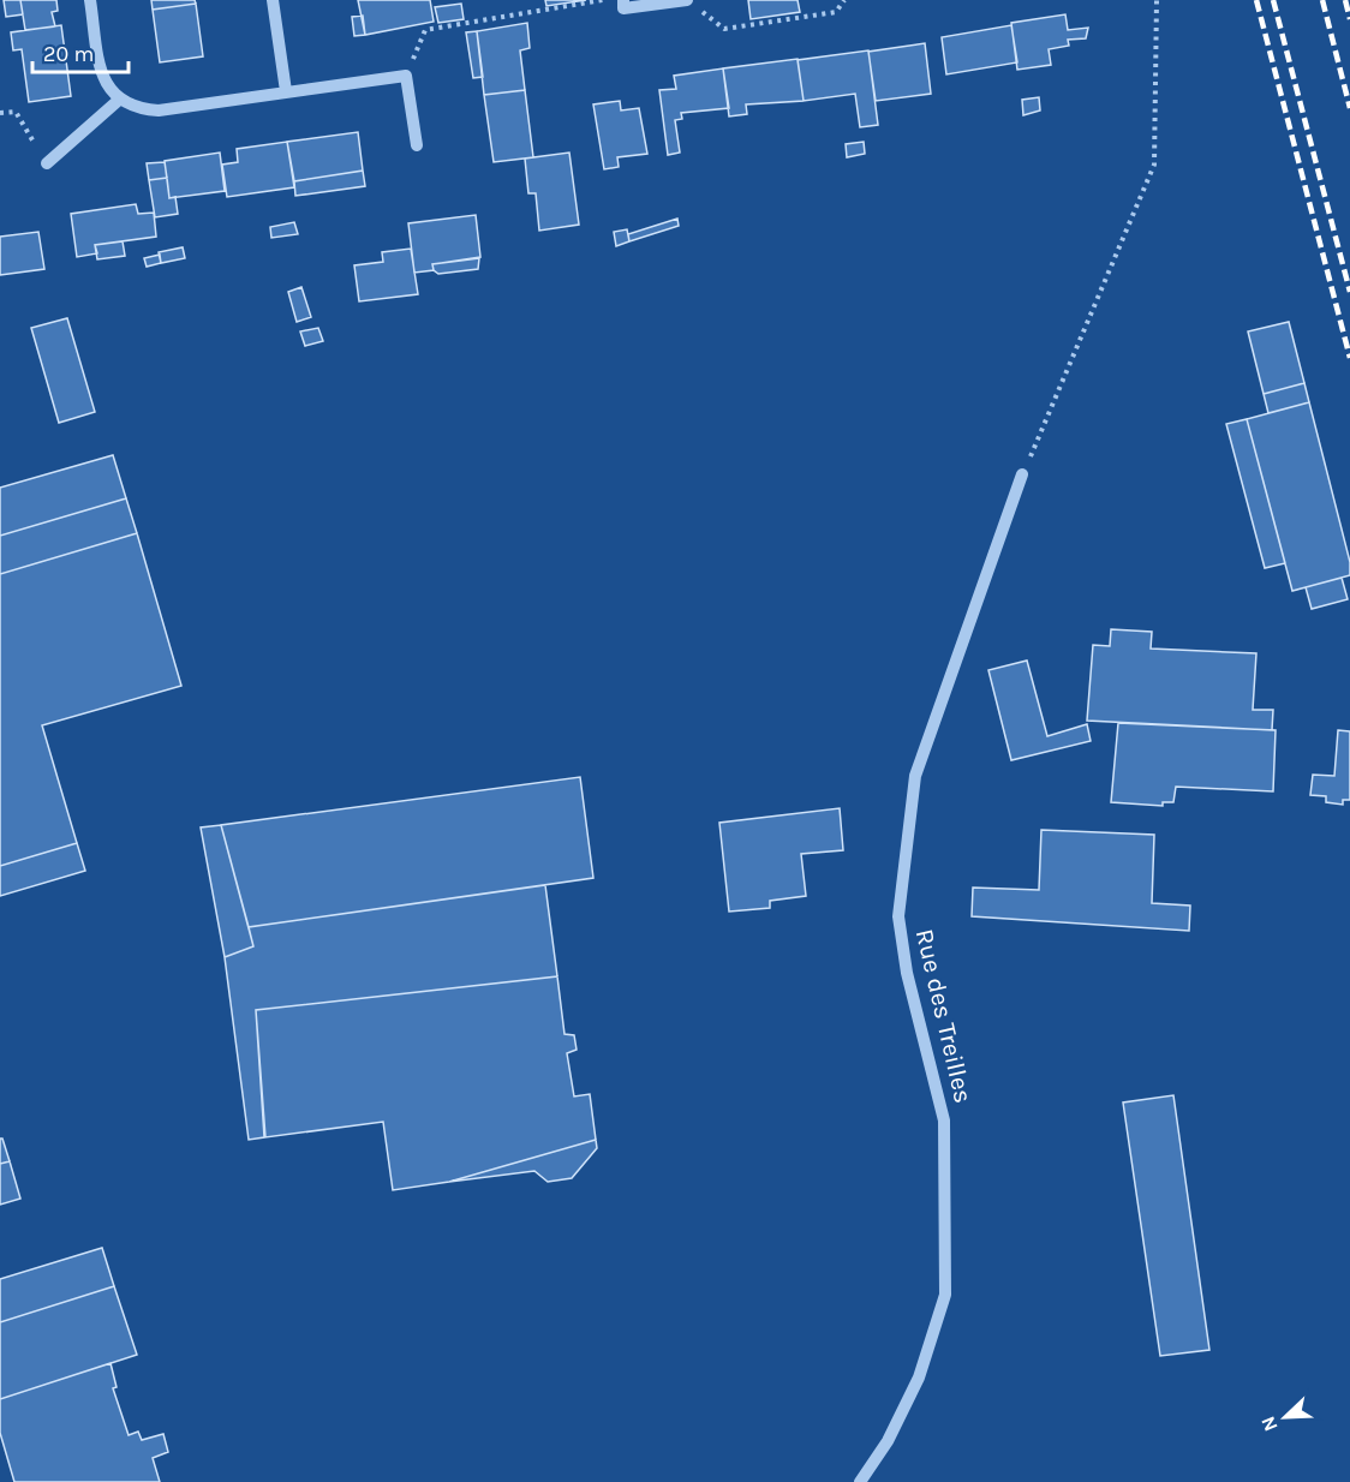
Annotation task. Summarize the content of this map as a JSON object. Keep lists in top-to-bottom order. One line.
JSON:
{"streets":{"street":["Rue des Treilles"]},"scale_bar":"20 m","north":"bottom left"}
